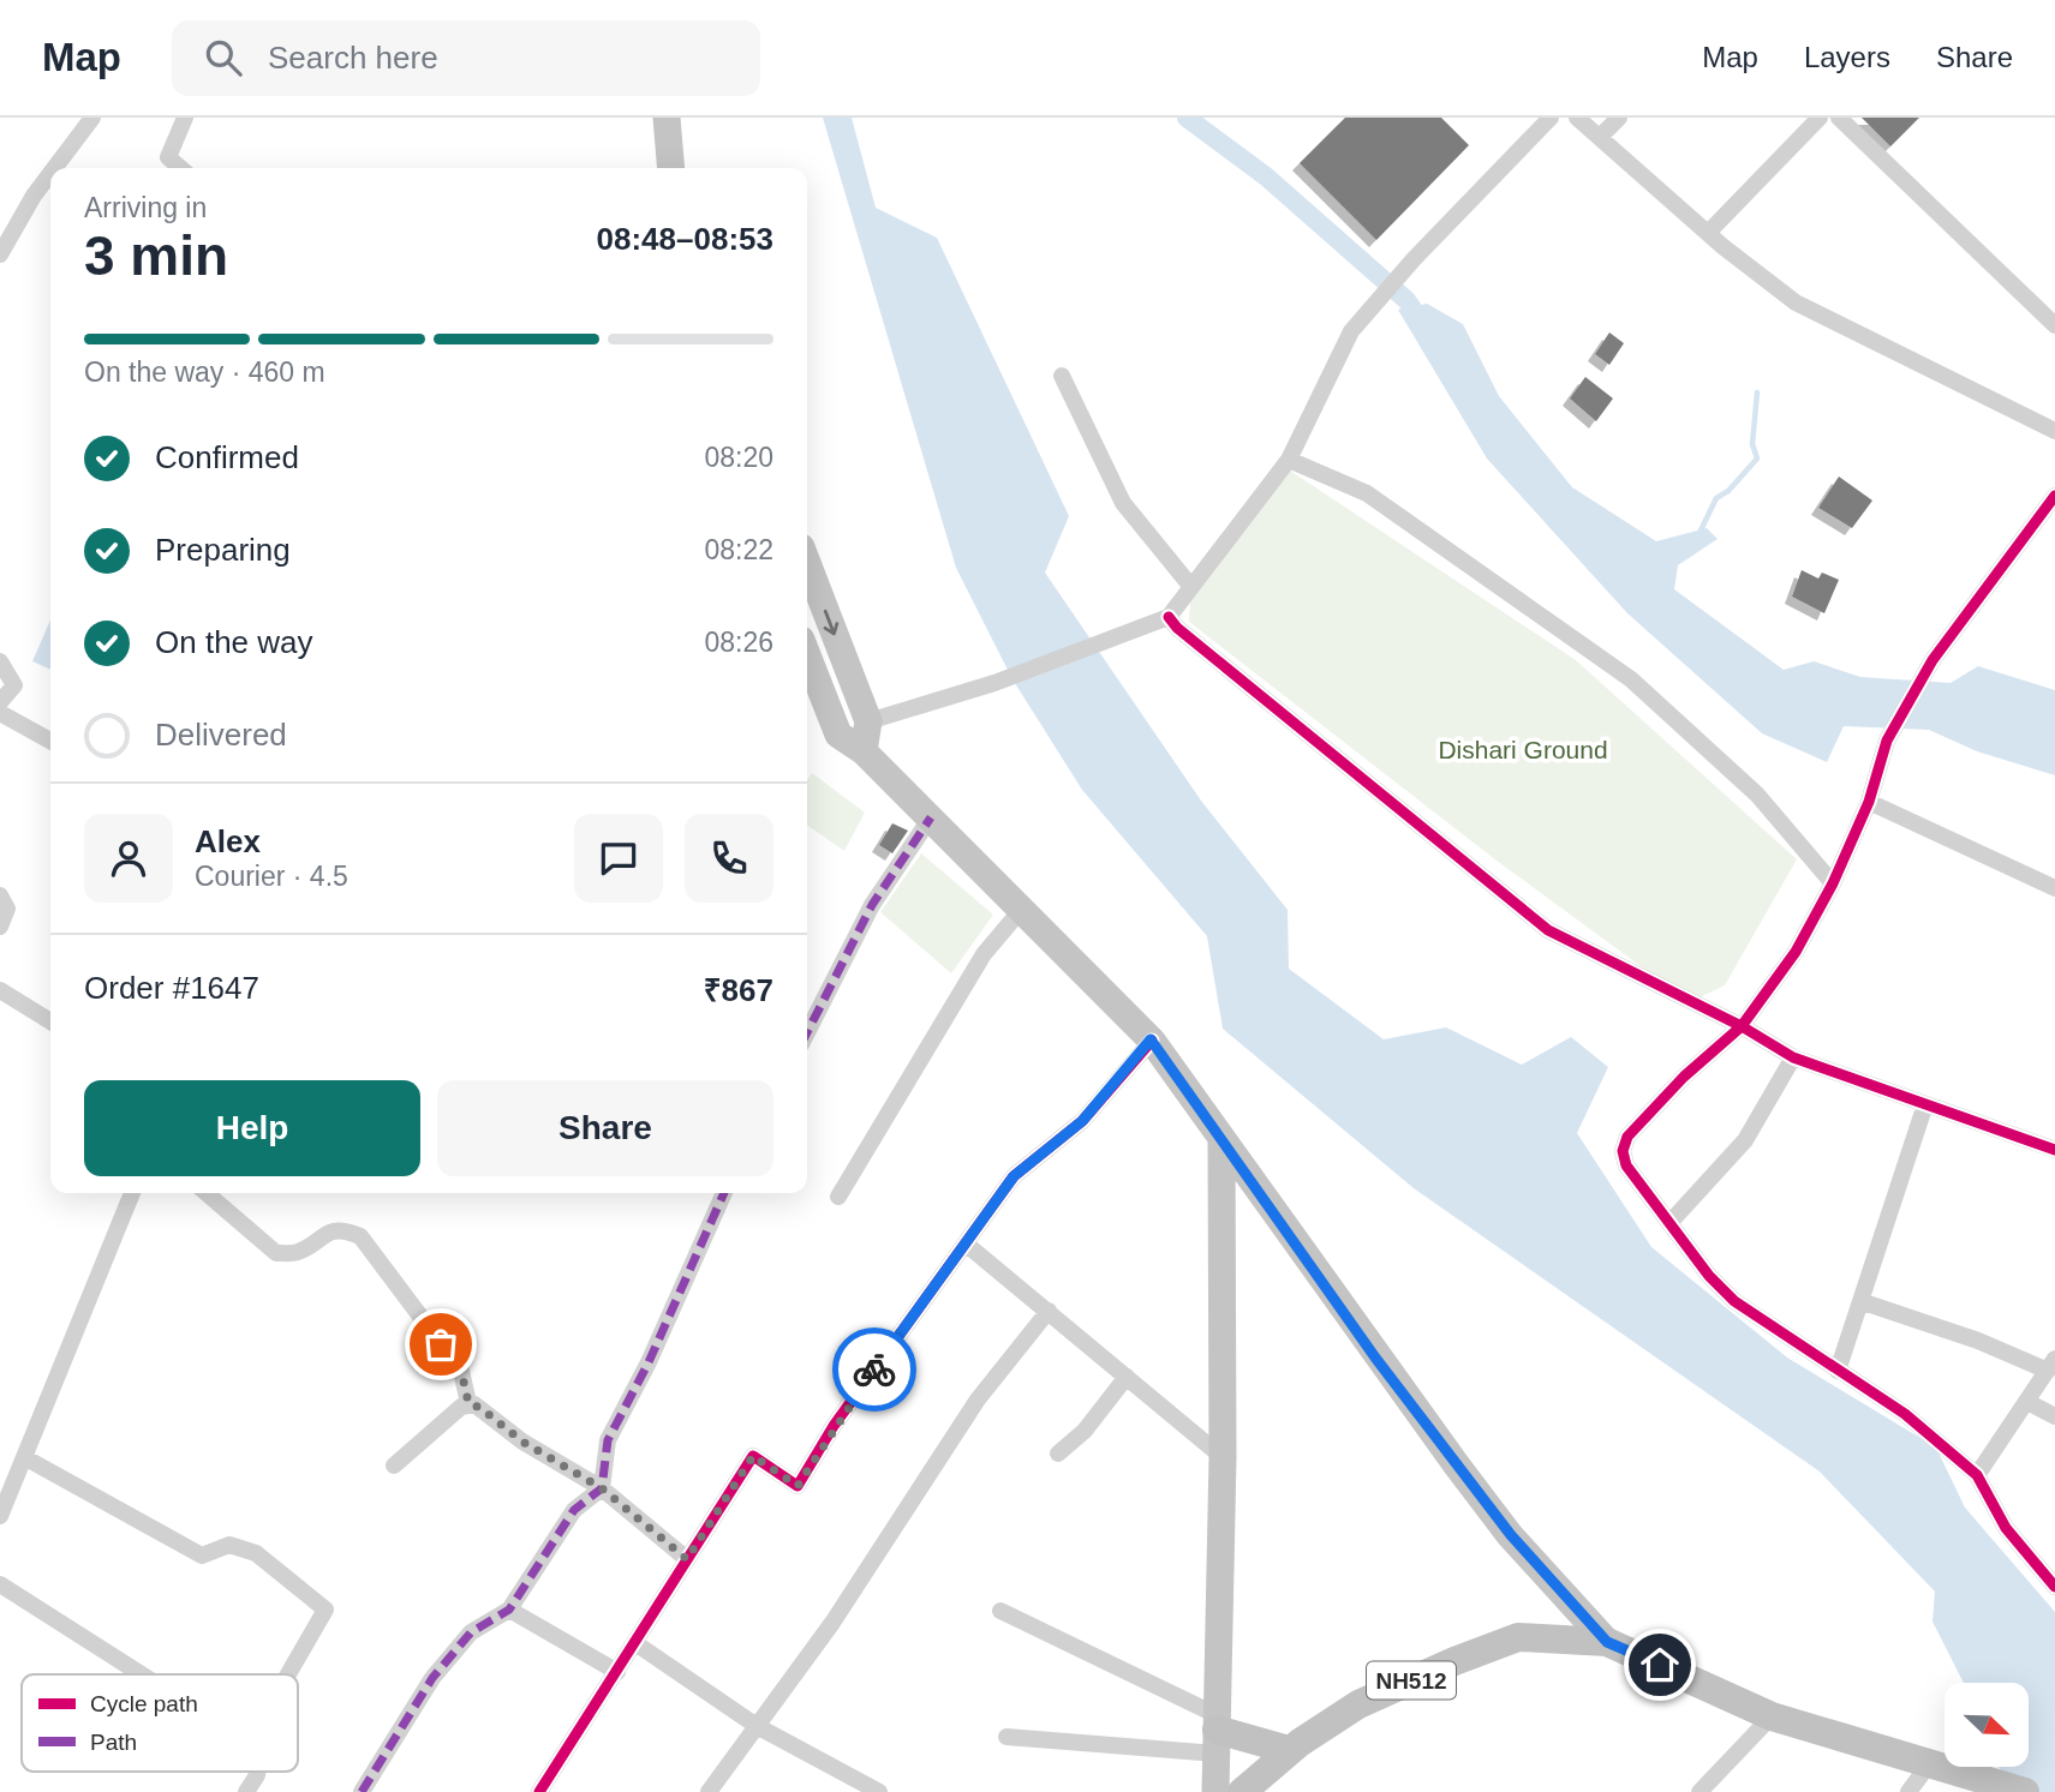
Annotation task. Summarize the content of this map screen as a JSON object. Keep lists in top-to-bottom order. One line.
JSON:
{"streets":{"highway":["NH512"]},"parks":["Dishari Ground"],"legend":["Cycle path","Path"],"north":"bottom right","page":{"header":"Map","search":"Search here","nav":["Map","Layers","Share"],"heading":["3 min","Arriving in","08:48–08:53"],"panel":["Alex","Courier · 4.5","Order #1647","₹867"],"bar":"On the way · 460 m","list":[["Confirmed","08:20"],["Preparing","08:22"],["On the way","08:26"],"Delivered"],"buttons":["Help","Share"]}}
